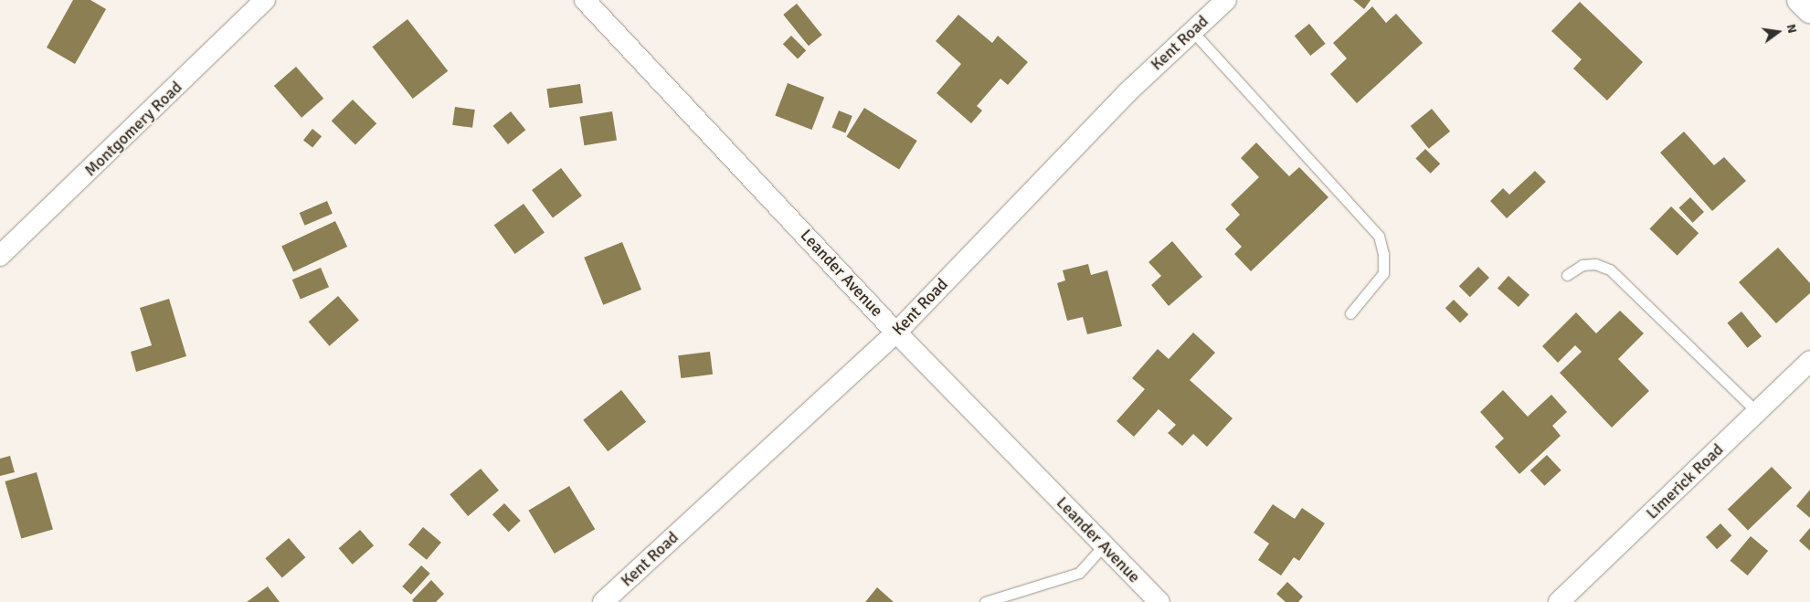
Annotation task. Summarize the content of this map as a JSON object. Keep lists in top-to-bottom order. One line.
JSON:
{"streets":{"street":["Kent Road","Montgomery Road","Leander Avenue","Limerick Road"]},"crossings":[["Kent Road","Leander Avenue"]],"north":"right"}
